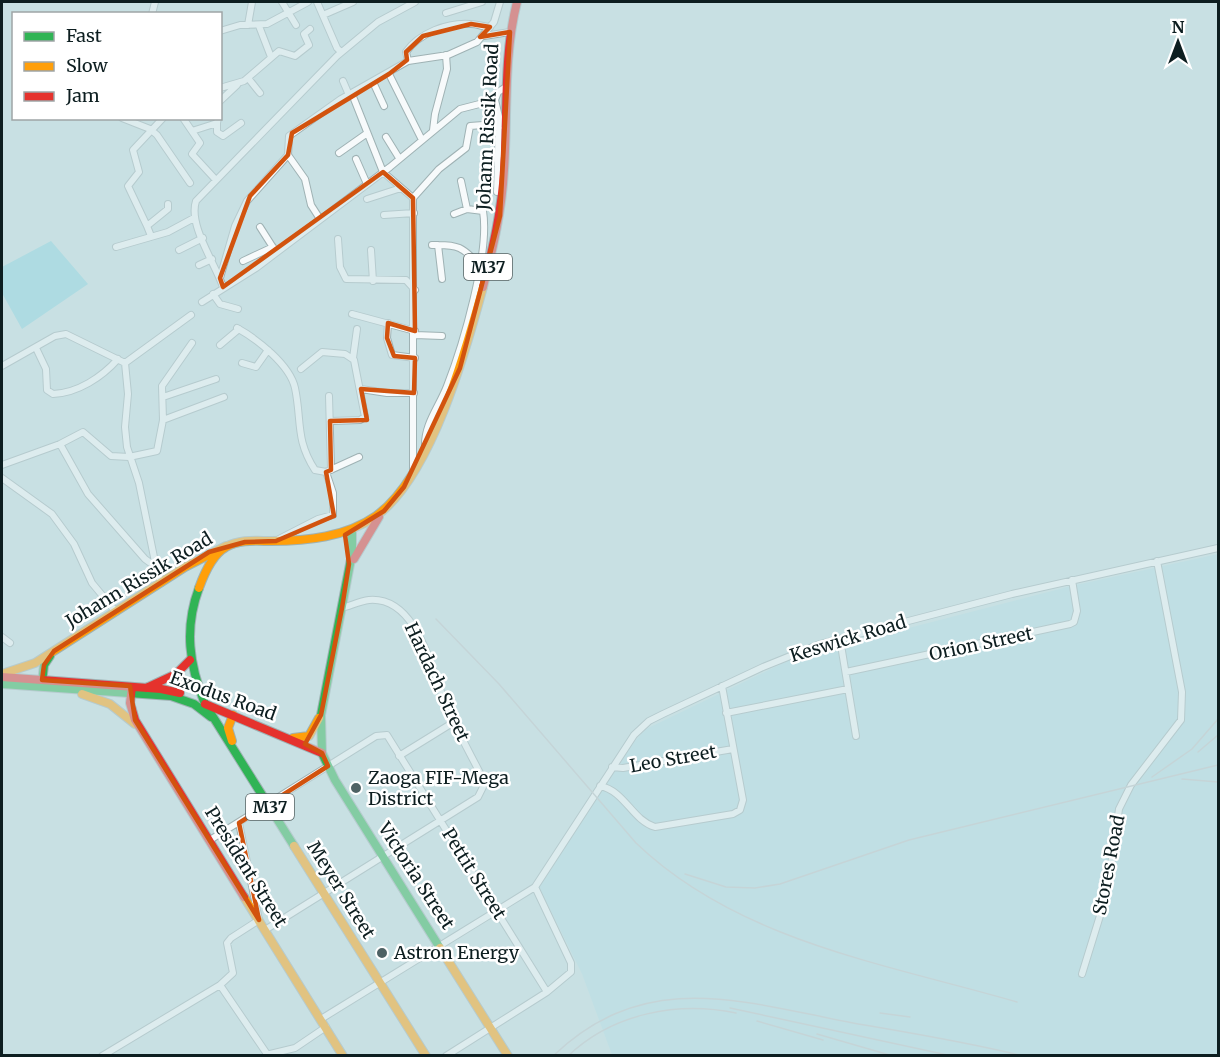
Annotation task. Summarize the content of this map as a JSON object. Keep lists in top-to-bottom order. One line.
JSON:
{"streets":{"main road":["Johann Rissik Road","M37","Exodus Road","President Street","Victoria Street","Meyer Street"],"street":["Keswick Road","Orion Street","Hardach Street","Leo Street","Stores Road","Pettit Street"]},"crossings":[["Johann Rissik Road","Exodus Road"],["Johann Rissik Road","Victoria Street"],["Johann Rissik Road","Meyer Street"],["Keswick Road","Orion Street"],["Keswick Road","Leo Street"],["Keswick Road","Stores Road"],["Hardach Street","Pettit Street"],["Hardach Street","Victoria Street"],["Exodus Road","President Street"],["Exodus Road","Victoria Street"],["Exodus Road","Meyer Street"],["Pettit Street","Victoria Street"]],"places":["Zaoga FIF-Mega District","Astron Energy"],"legend":["Fast","Slow","Jam"],"north":"top"}
